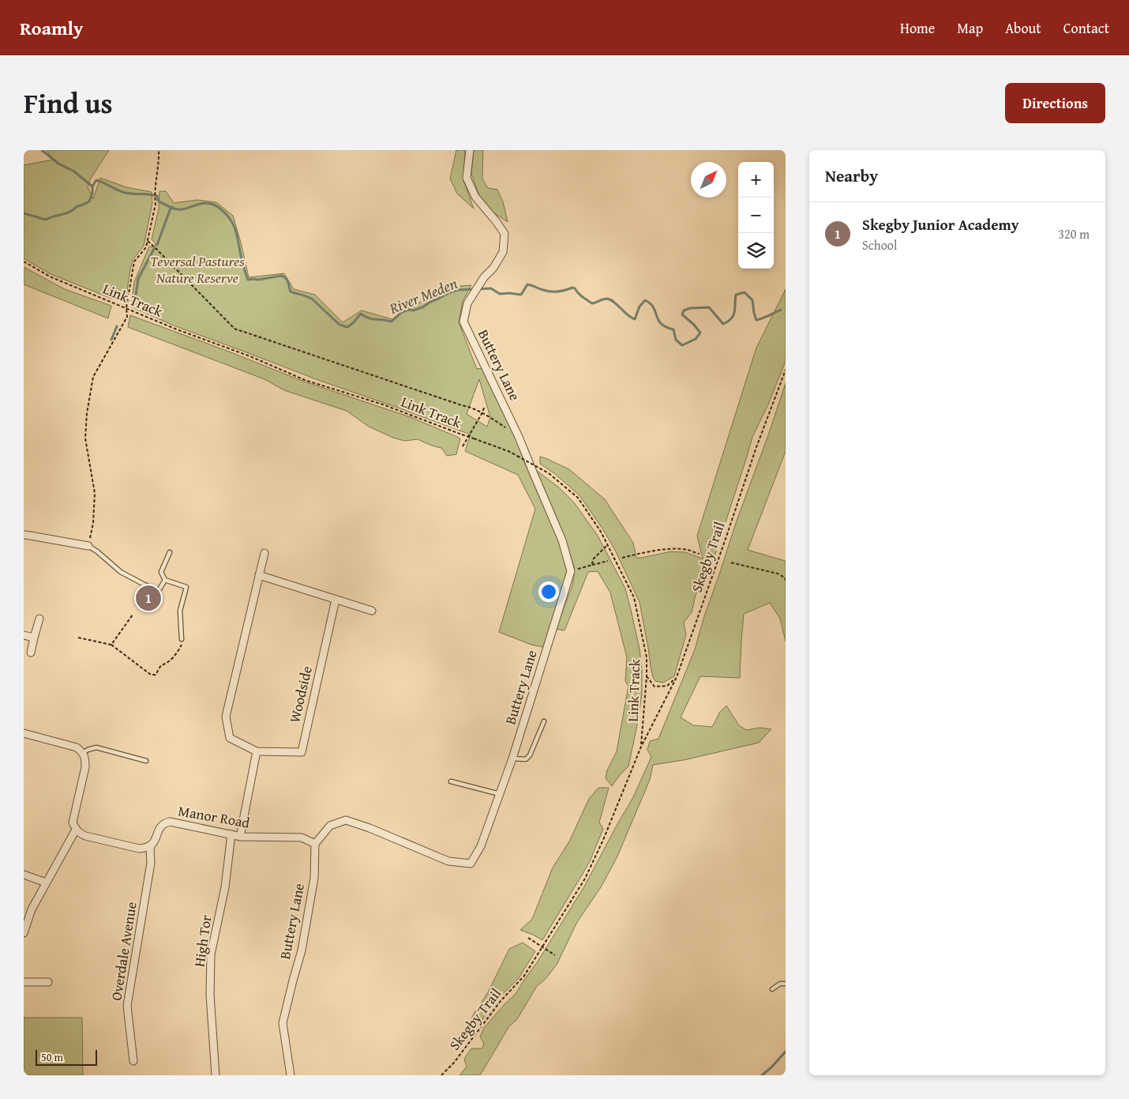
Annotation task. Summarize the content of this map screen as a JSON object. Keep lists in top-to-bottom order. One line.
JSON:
{"streets":{"street":["Buttery Lane","Woodside","Manor Road","High Tor","Overdale Avenue"],"path":["Link Track","Skegby Trail"]},"crossings":[["Link Track","Skegby Trail"],["Buttery Lane","Manor Road"],["Manor Road","High Tor"],["Manor Road","Overdale Avenue"]],"water":["River Meden"],"parks":["Teversal Pastures Nature Reserve"],"scale_bar":"50 m","north":"top right","page":{"header":"Roamly","nav":["Home","Map","About","Contact"],"title":"Find us","buttons":"Directions","heading":"Nearby","map_buttons":["+","−"],"list":[{"mark":"1","name":"Skegby Junior Academy","note":"School","value":"320 m"}],"pins":"1","scale":"50 m"}}
